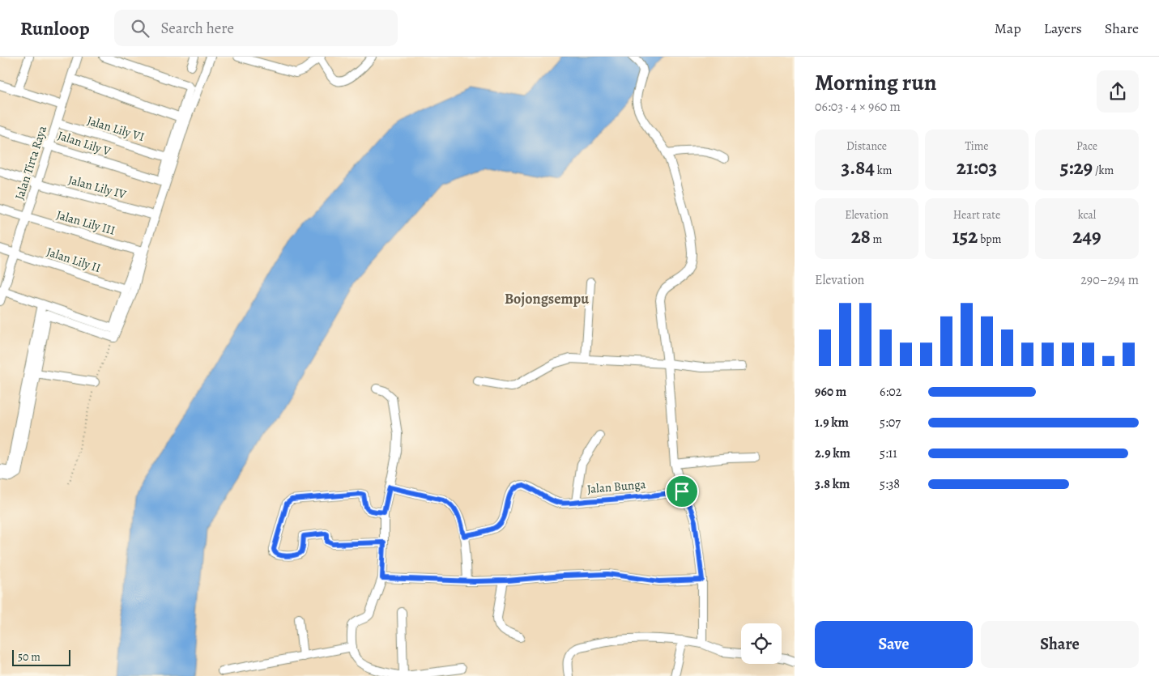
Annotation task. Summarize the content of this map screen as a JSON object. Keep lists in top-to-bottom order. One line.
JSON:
{"streets":{"street":["Jalan Lily VI","Jalan Lily V","Jalan Tirta Raya","Jalan Lily IV","Jalan Lily III","Jalan Lily II","Jalan Bunga"]},"crossings":[["Jalan Lily VI","Jalan Tirta Raya"],["Jalan Lily V","Jalan Tirta Raya"],["Jalan Tirta Raya","Jalan Lily IV"],["Jalan Tirta Raya","Jalan Lily III"],["Jalan Tirta Raya","Jalan Lily II"]],"districts":["Bojongsempu"],"scale_bar":"50 m","page":{"header":"Runloop","search":"Search here","nav":["Map","Layers","Share"],"heading":["Morning run","06:03 · 4 × 960 m"],"stats":[["Distance","3.84 km"],["Time","21:03"],["Pace","5:29 /km"],["Elevation","28 m"],["Heart rate","152 bpm"],["kcal","249"]],"chart":["Elevation","290–294 m"],"list":[{"name":"960 m","note":"6:02"},{"name":"1.9 km","note":"5:07"},{"name":"2.9 km","note":"5:11"},{"name":"3.8 km","note":"5:38"}],"buttons":["Save","Share"],"scale":"50 m"}}
